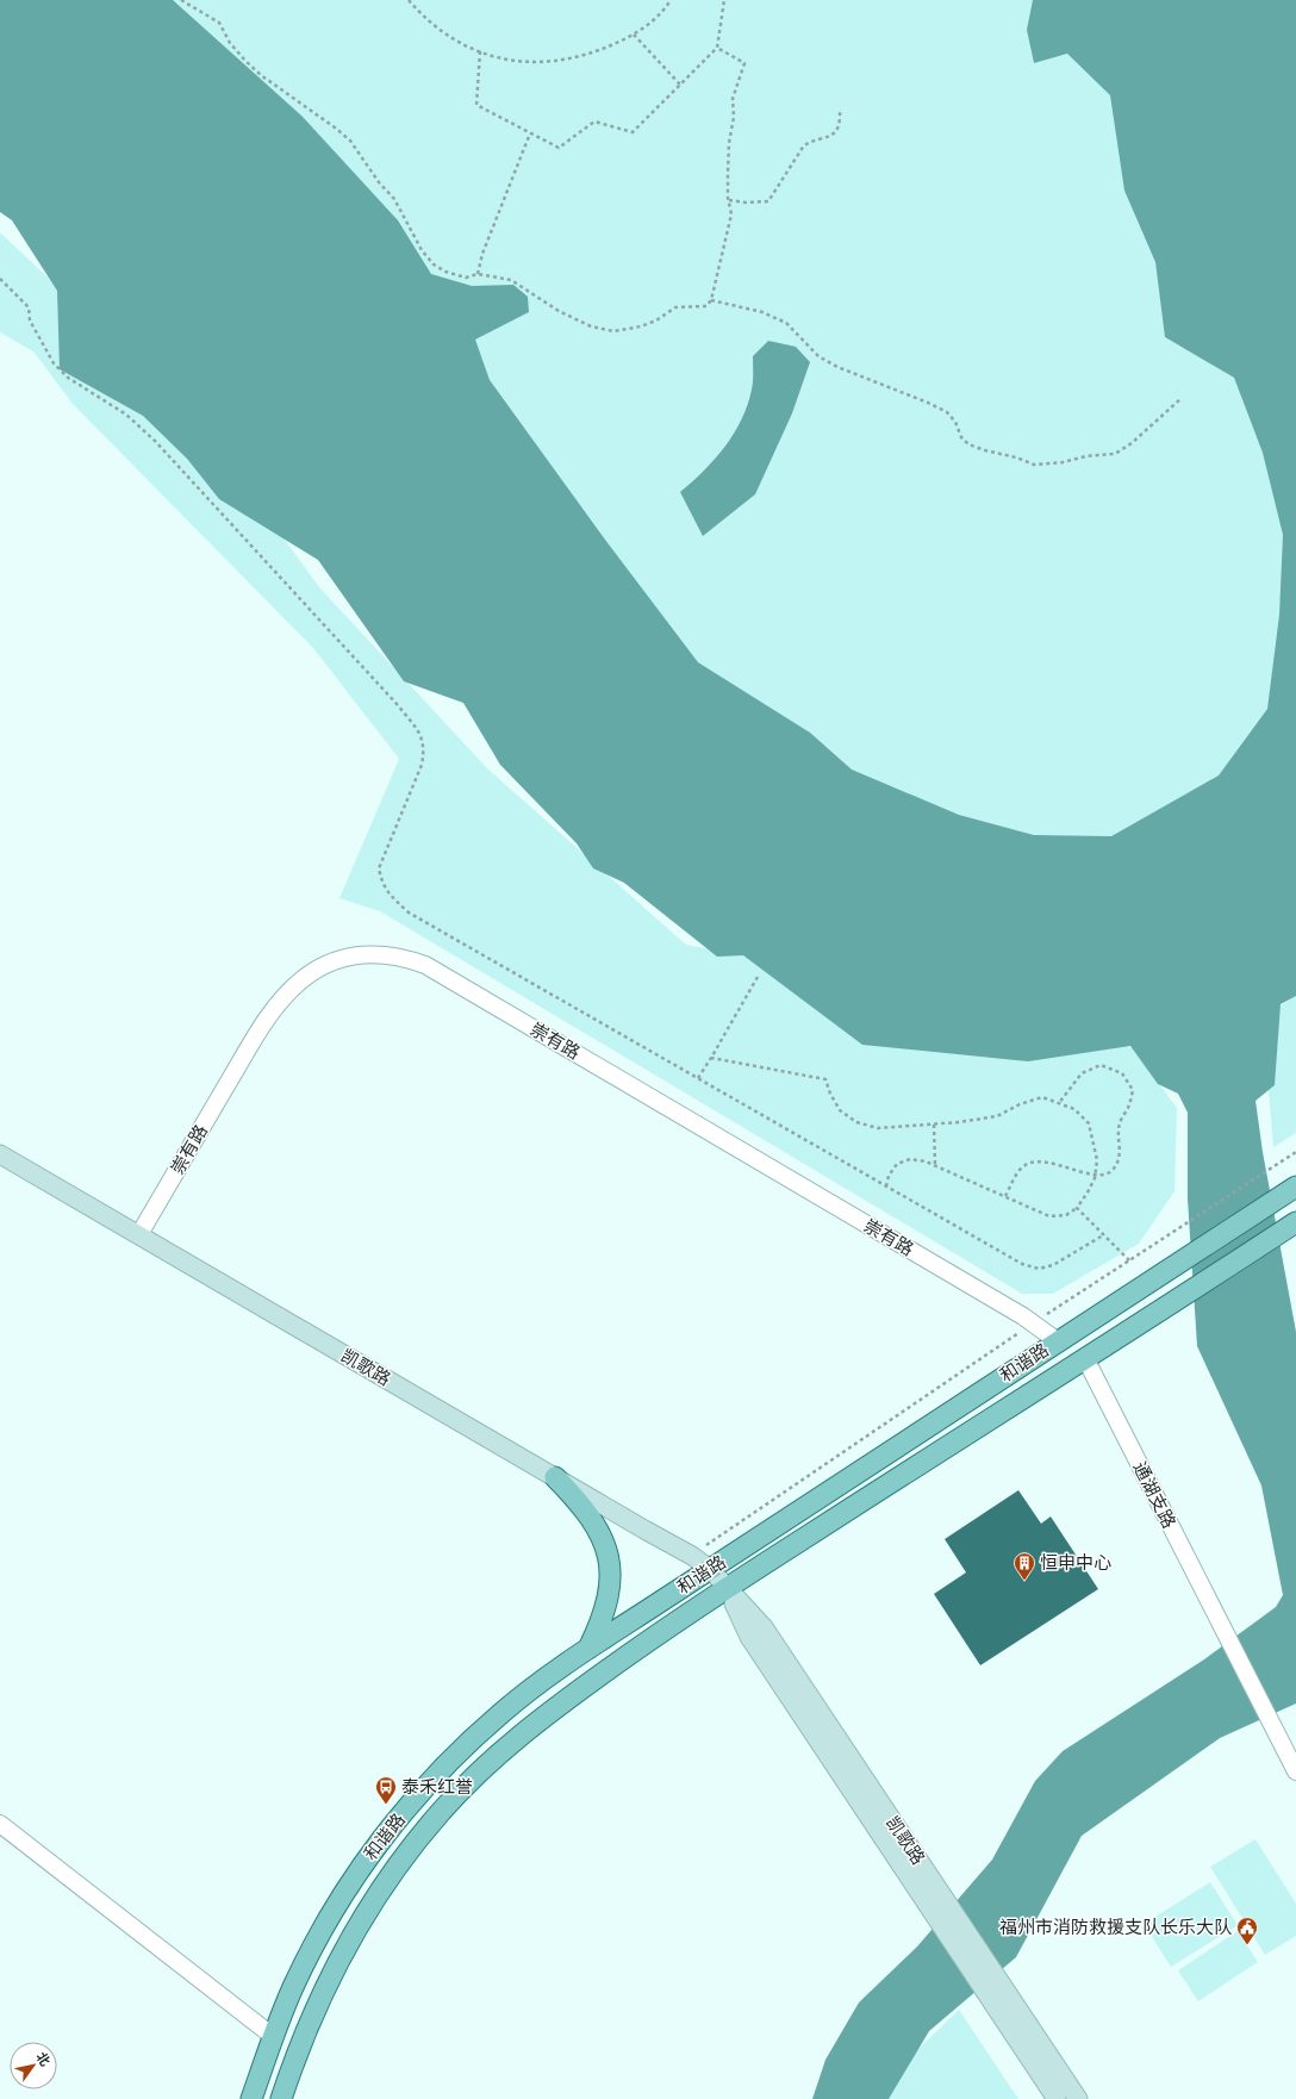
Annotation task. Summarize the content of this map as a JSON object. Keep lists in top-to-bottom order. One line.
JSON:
{"streets":{"main road":["和谐路","凯歌路"],"street":["崇有路","通湖支路"]},"crossings":[["崇有路","和谐路"],["崇有路","凯歌路"],["和谐路","凯歌路"],["和谐路","通湖支路"]],"places":{"building":["恒申中心"],"bus stop":["泰禾红誉"],"public building":["福州市消防救援支队长乐大队"]},"north":"top right"}
